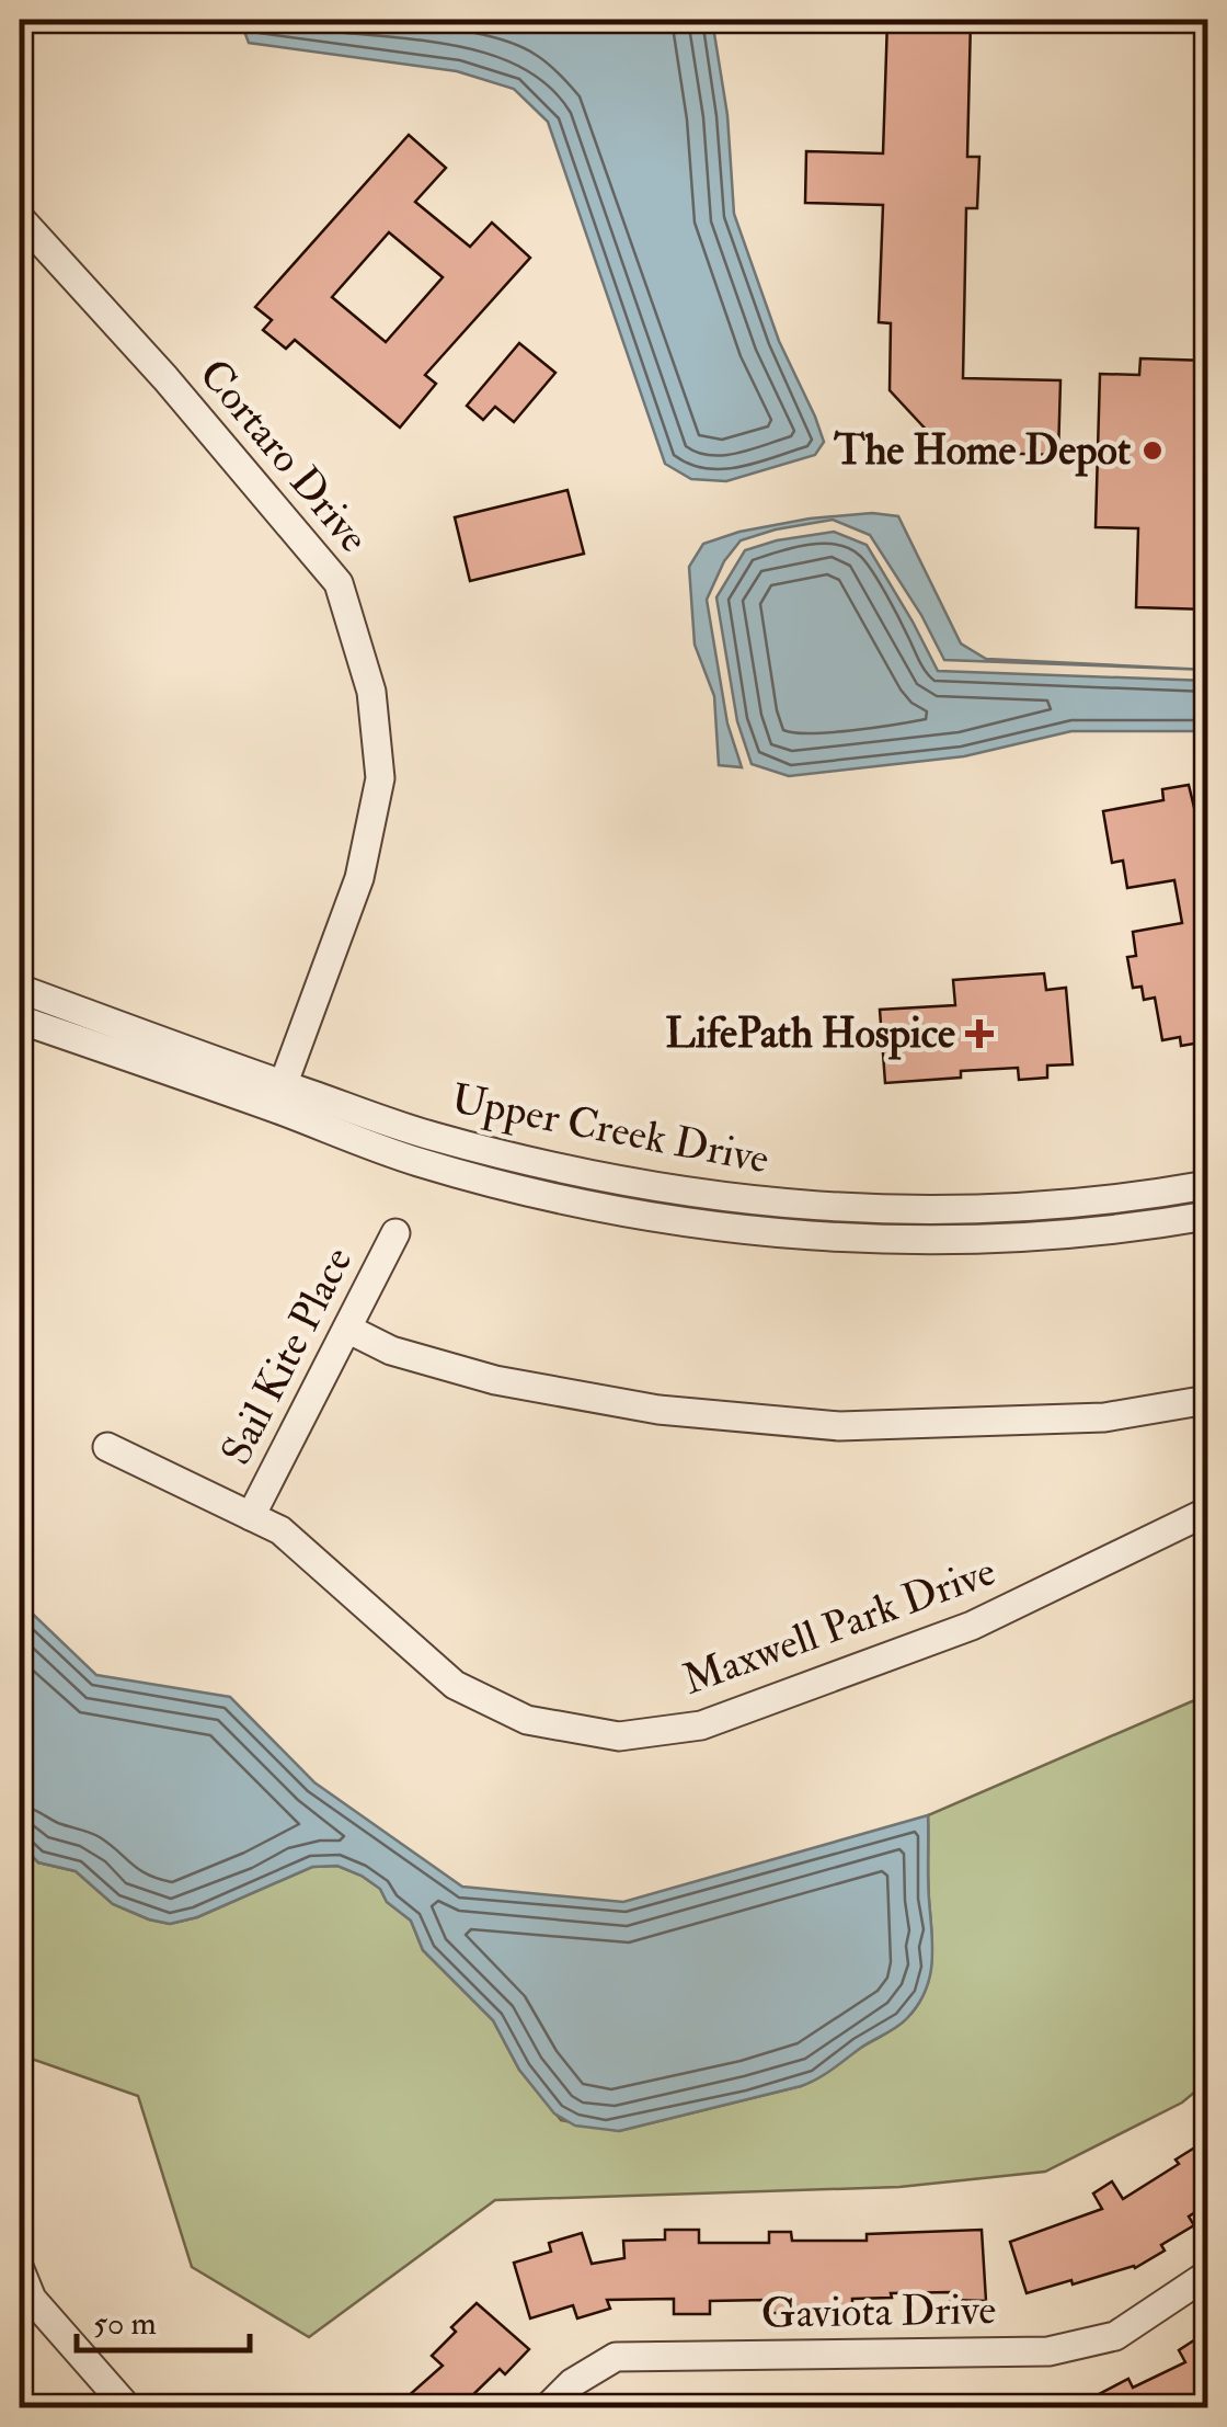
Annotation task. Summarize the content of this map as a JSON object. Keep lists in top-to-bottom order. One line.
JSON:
{"streets":{"street":["Cortaro Drive","Upper Creek Drive","Sail Kite Place","Maxwell Park Drive","Gaviota Drive"]},"crossings":[["Cortaro Drive","Upper Creek Drive"],["Sail Kite Place","Maxwell Park Drive"]],"places":{"other":["The Home Depot"],"health":["LifePath Hospice"]},"scale_bar":"50 m"}
